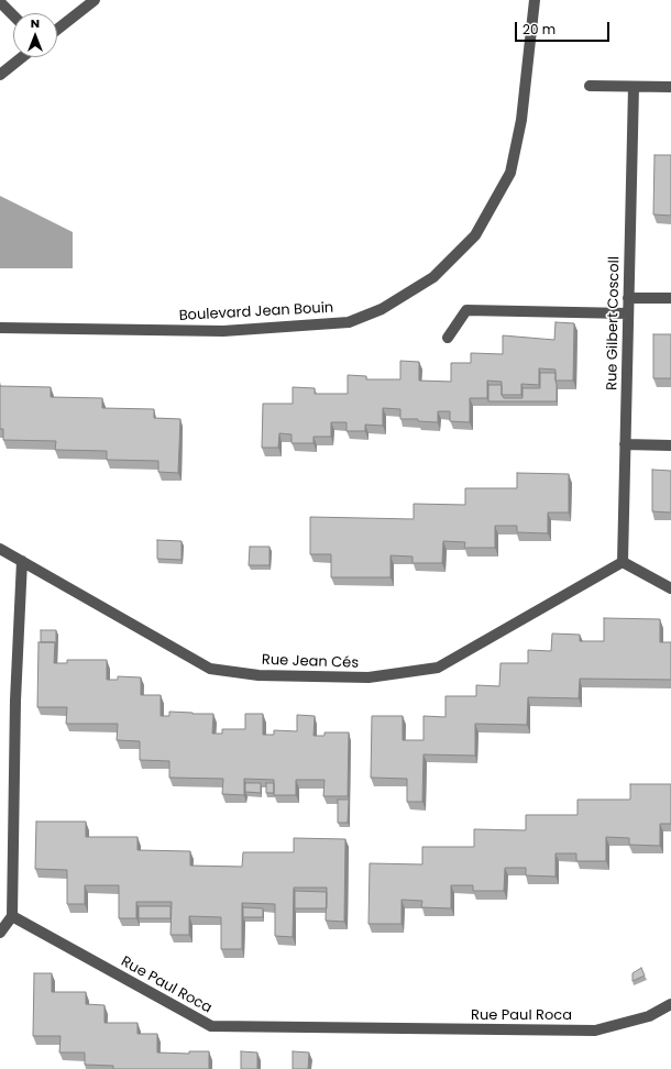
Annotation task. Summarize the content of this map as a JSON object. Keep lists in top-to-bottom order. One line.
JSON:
{"streets":{"street":["Boulevard Jean Bouin","Rue Gilbert Coscoll","Rue Jean Cés","Rue Paul Roca"]},"crossings":[["Rue Gilbert Coscoll","Rue Jean Cés"]],"scale_bar":"20 m","north":"top"}
